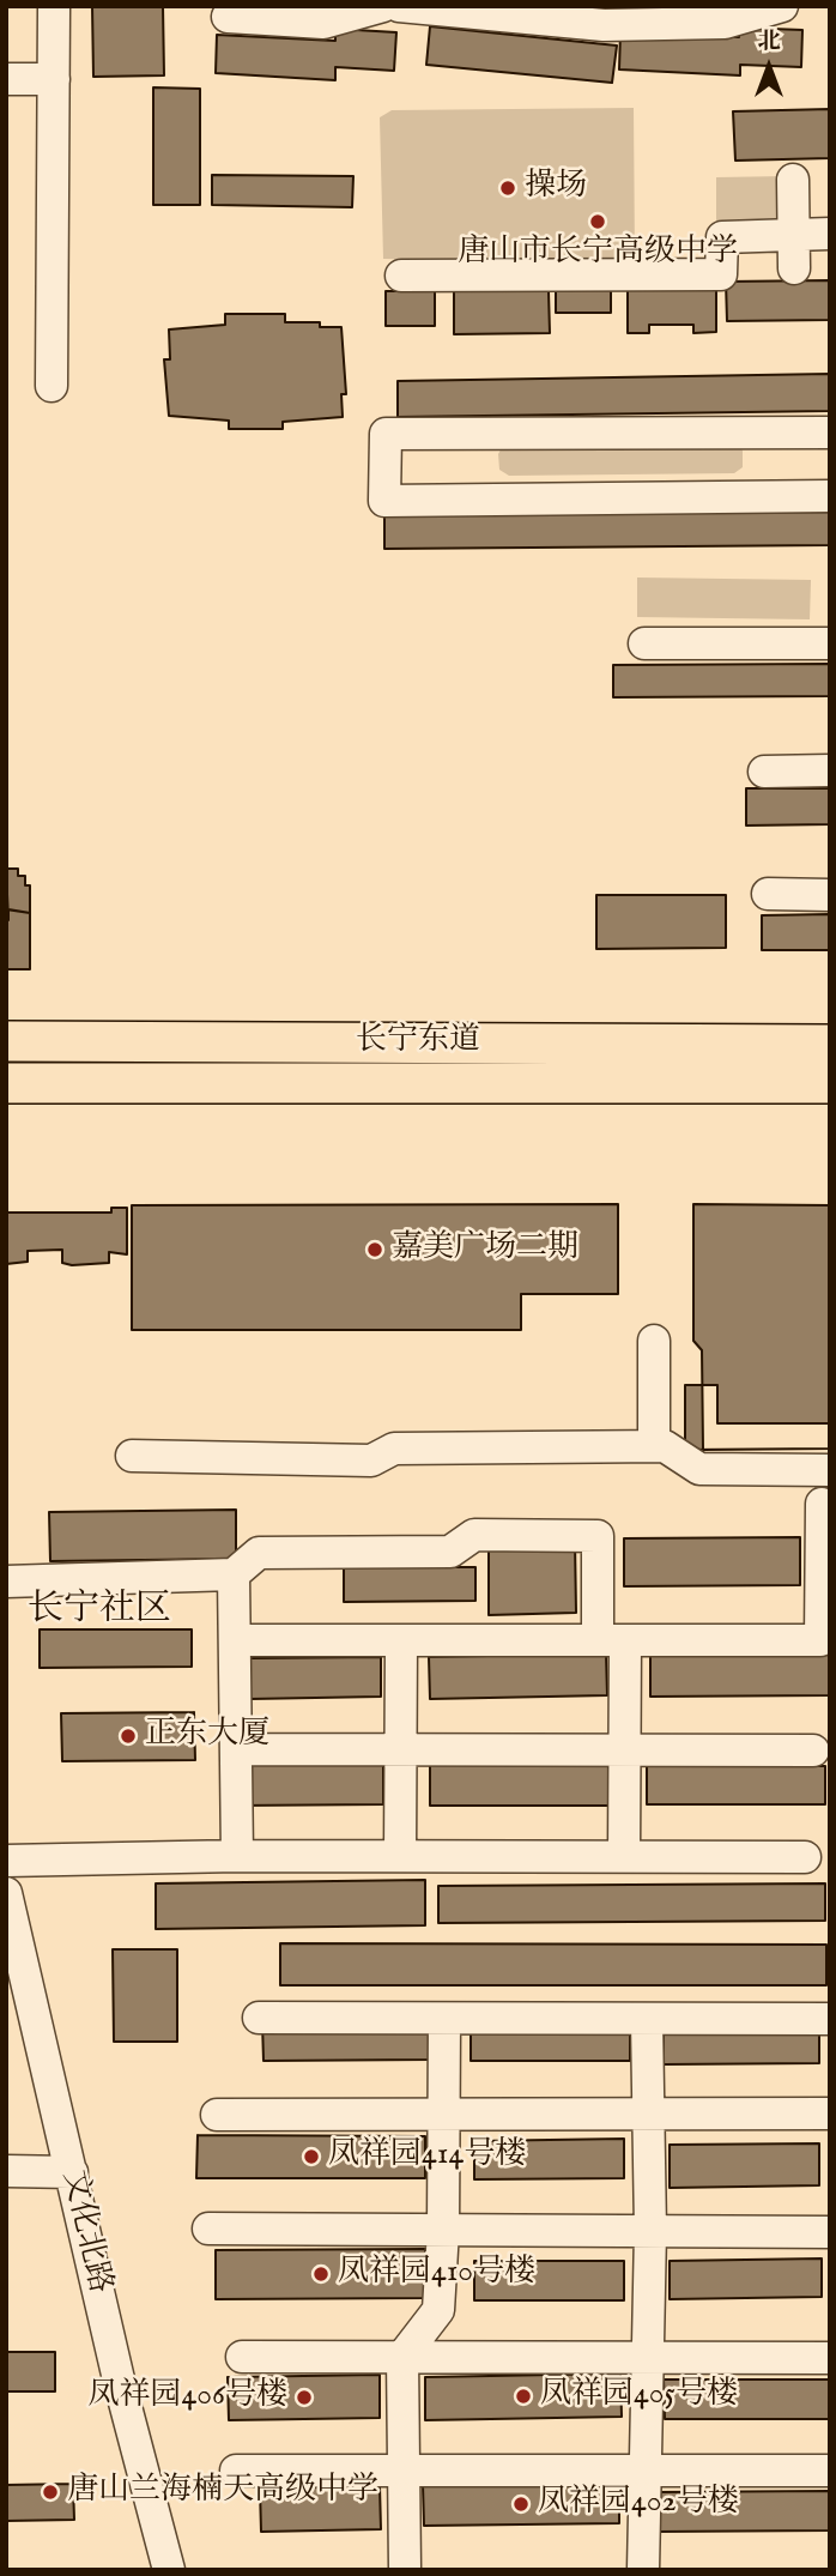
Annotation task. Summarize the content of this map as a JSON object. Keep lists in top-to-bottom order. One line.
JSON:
{"streets":{"main road":["长宁东道"],"street":["文化北路"]},"districts":["长宁社区"],"places":["操场","唐山市长宁高级中学","嘉美广场二期","正东大厦","凤祥园414号楼","凤祥园410号楼","凤祥园405号楼","凤祥园406号楼","唐山兰海楠天高级中学","凤祥园402号楼"],"north":"top"}
